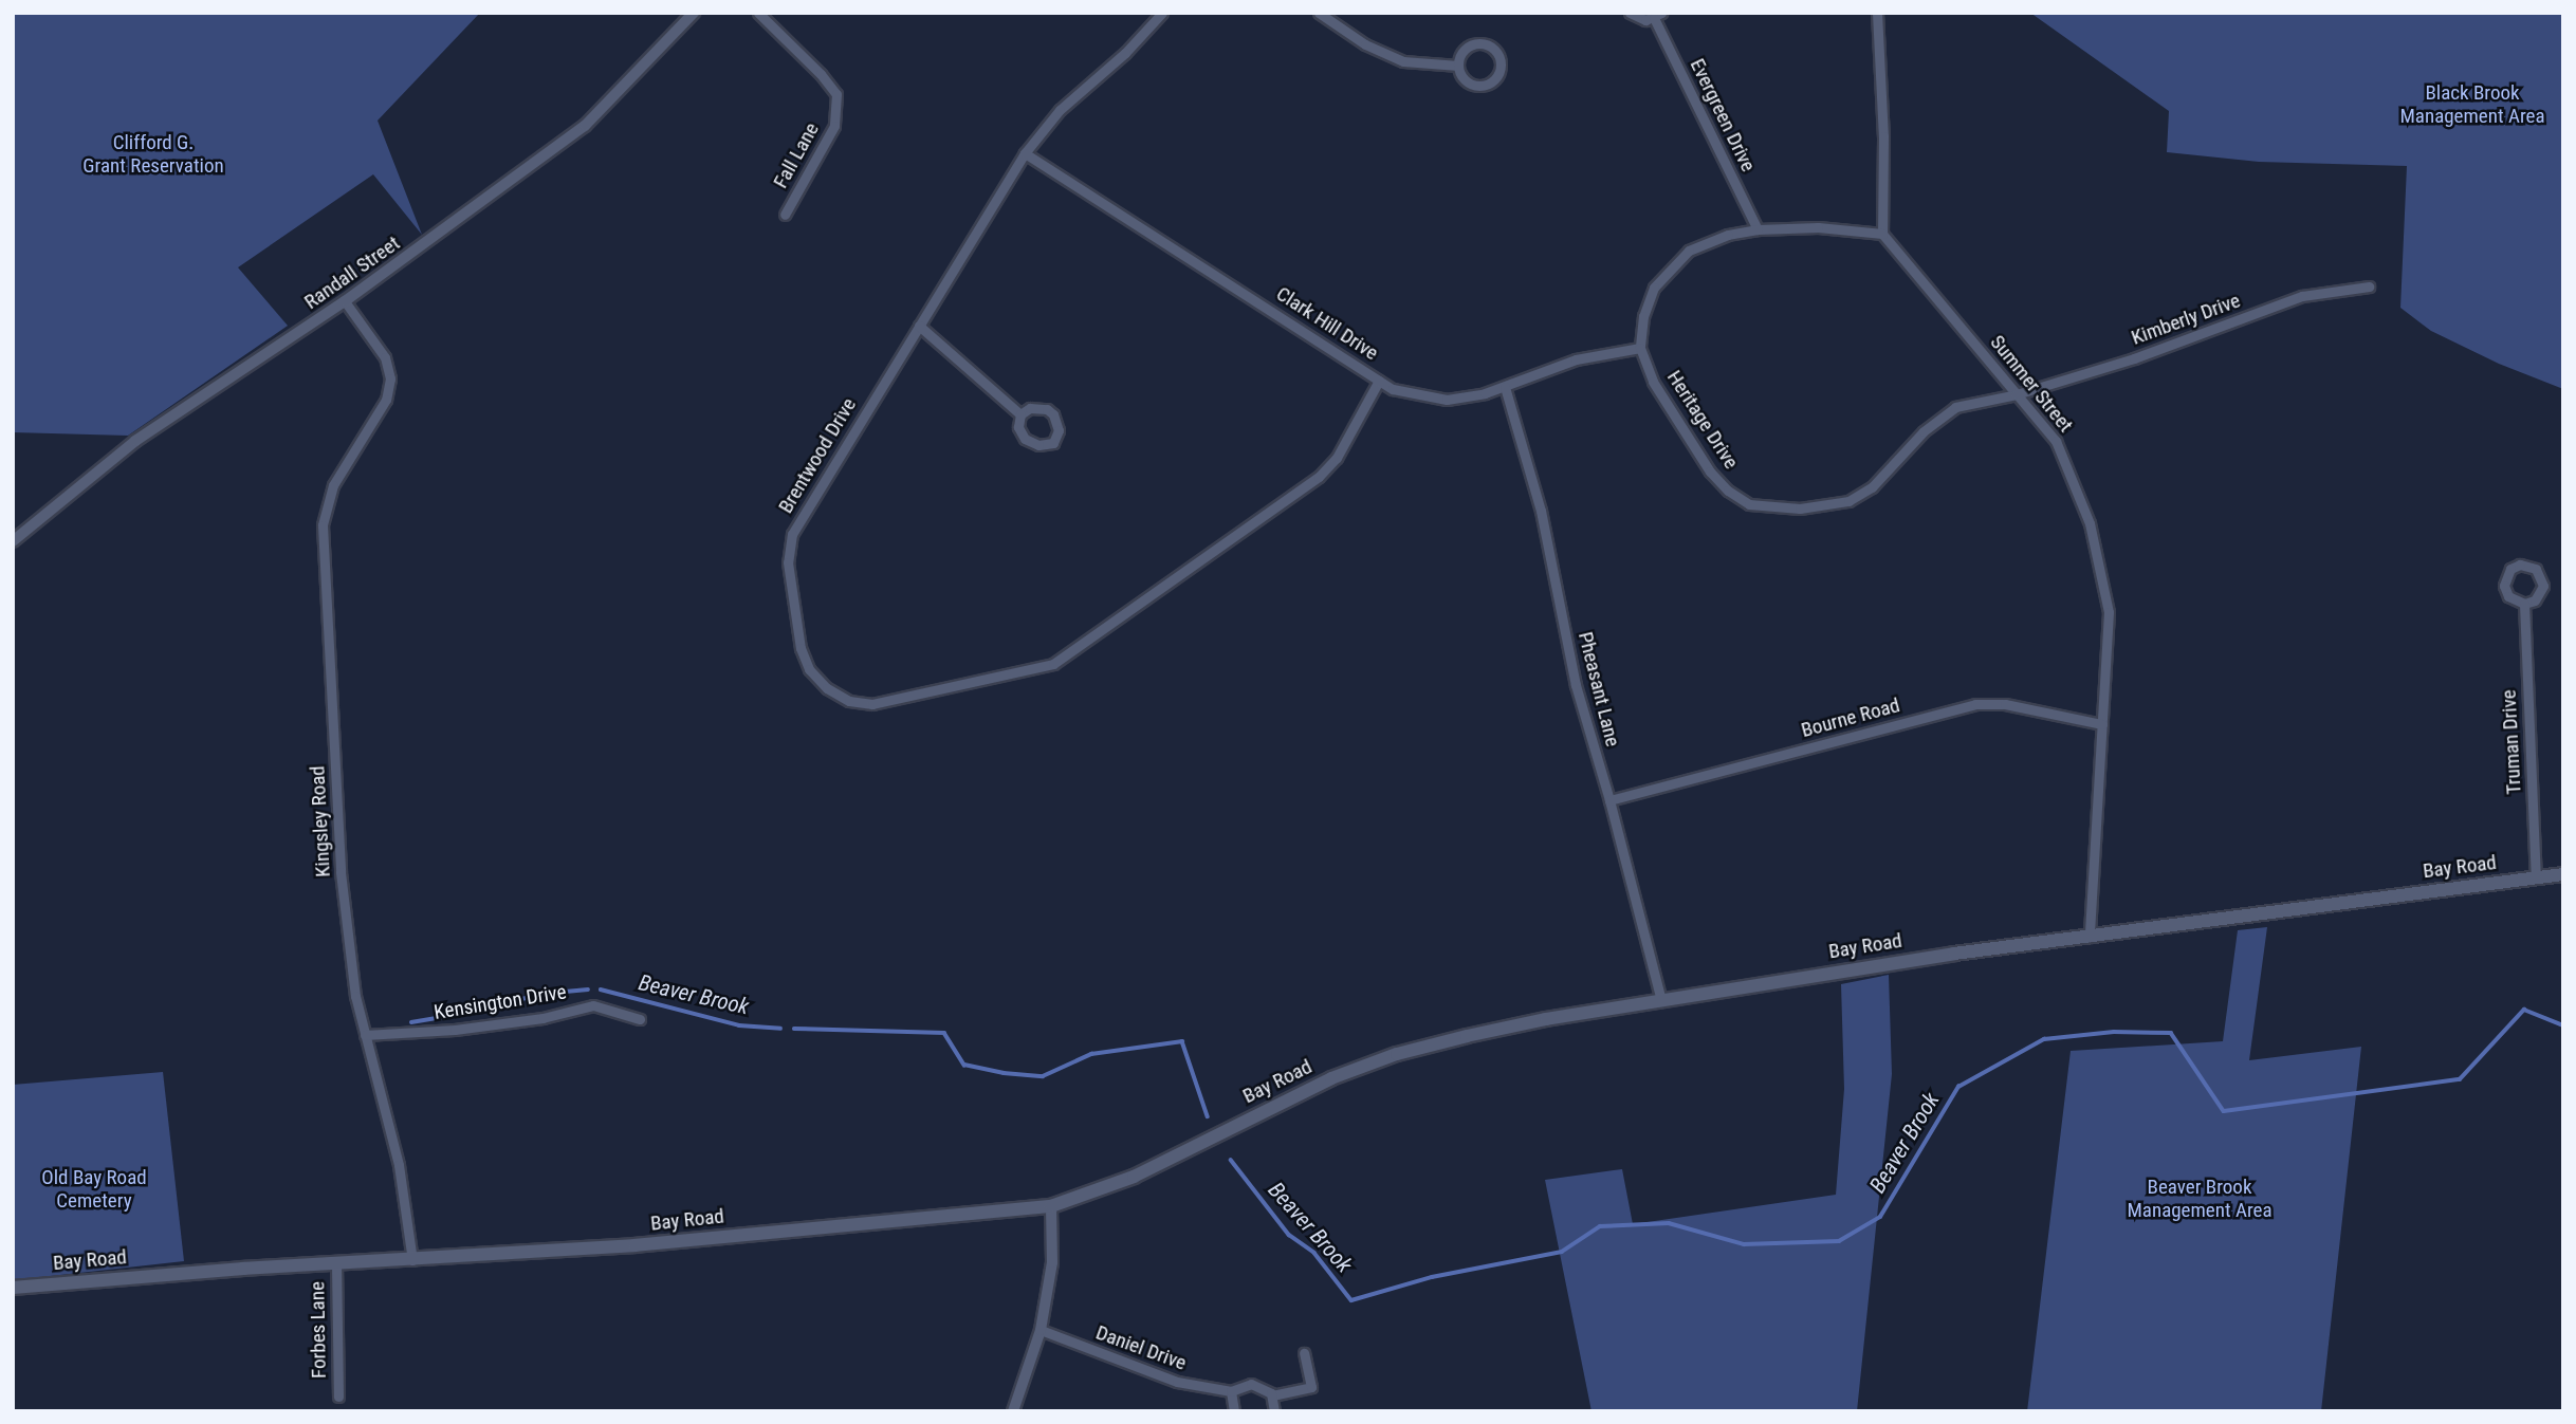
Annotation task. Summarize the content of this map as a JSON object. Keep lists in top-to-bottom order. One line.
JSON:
{"streets":{"main road":["Bay Road"],"street":["Evergreen Drive","Fall Lane","Randall Street","Kimberly Drive","Clark Hill Drive","Summer Street","Heritage Drive","Brentwood Drive","Pheasant Lane","Bourne Road","Truman Drive","Kingsley Road","Kensington Drive","Forbes Lane","Daniel Drive"]},"crossings":[["Randall Street","Kingsley Road"],["Kimberly Drive","Summer Street"],["Kimberly Drive","Heritage Drive"],["Clark Hill Drive","Heritage Drive"],["Clark Hill Drive","Brentwood Drive"],["Clark Hill Drive","Pheasant Lane"],["Summer Street","Heritage Drive"],["Summer Street","Bourne Road"],["Summer Street","Bay Road"],["Pheasant Lane","Bourne Road"],["Pheasant Lane","Bay Road"],["Truman Drive","Bay Road"],["Kingsley Road","Bay Road"],["Kingsley Road","Kensington Drive"],["Bay Road","Forbes Lane"]],"water":["Beaver Brook"],"parks":["Black Brook Management Area","Clifford G. Grant Reservation","Old Bay Road Cemetery","Beaver Brook Management Area"]}
